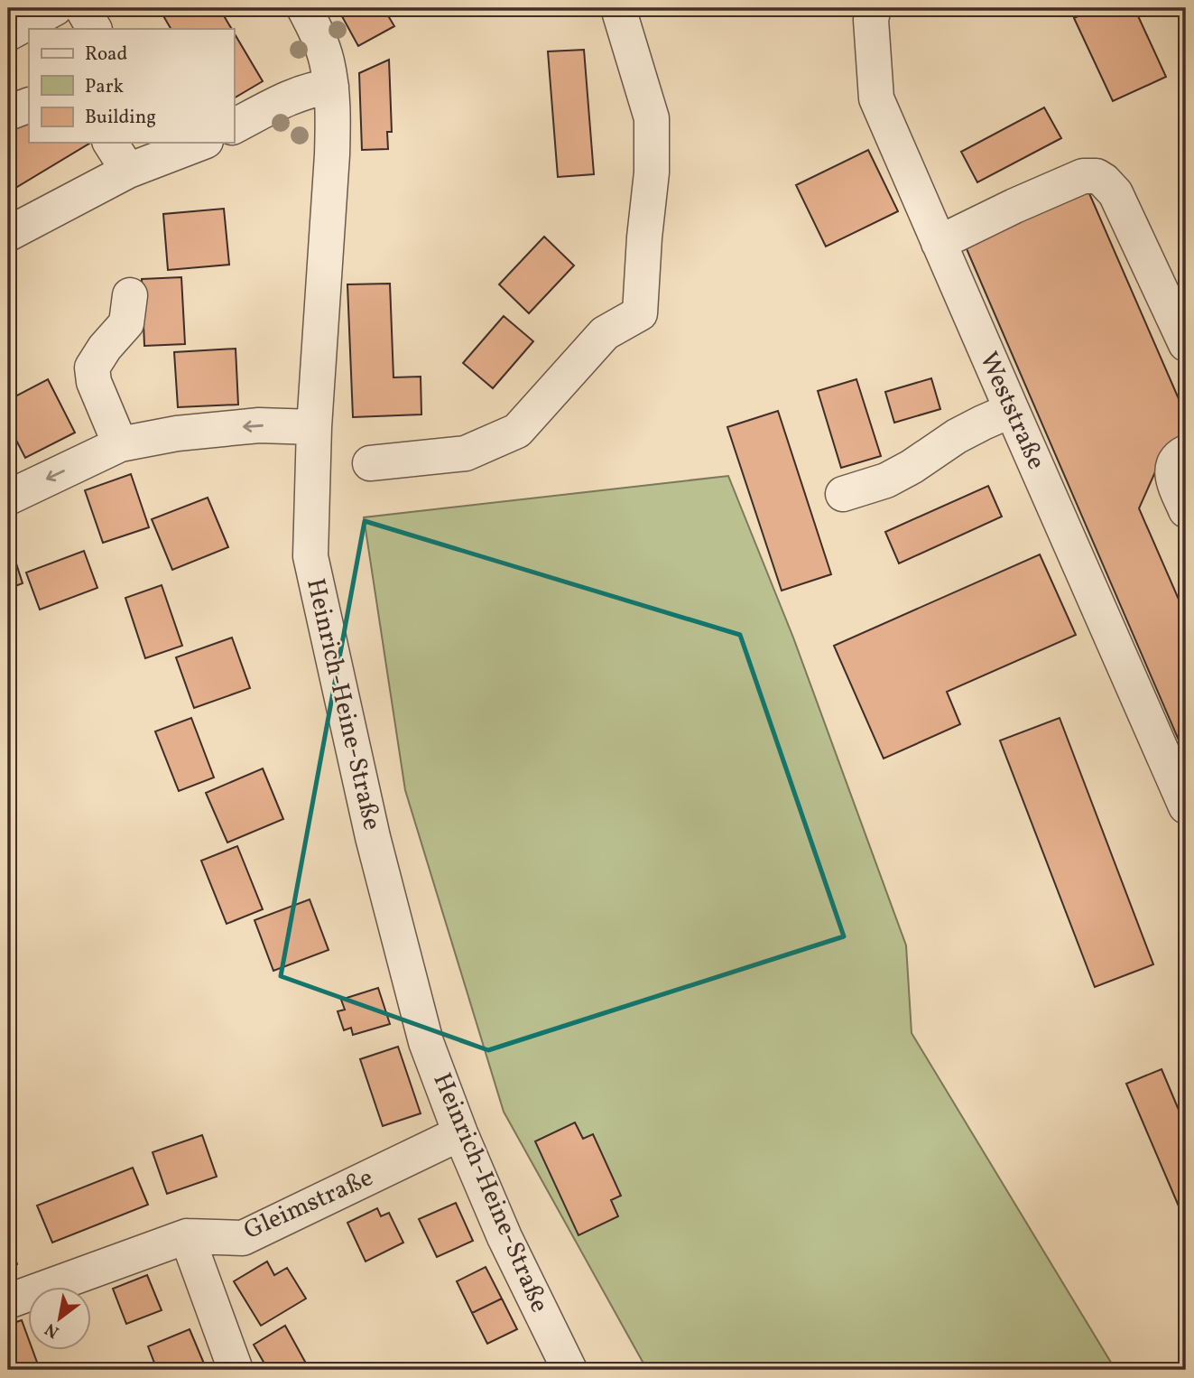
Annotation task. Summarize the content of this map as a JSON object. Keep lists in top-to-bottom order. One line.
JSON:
{"streets":{"street":["Weststraße","Heinrich-Heine-Straße","Gleimstraße"]},"crossings":[["Heinrich-Heine-Straße","Gleimstraße"]],"legend":["Road","Park","Building"],"north":"bottom left"}
